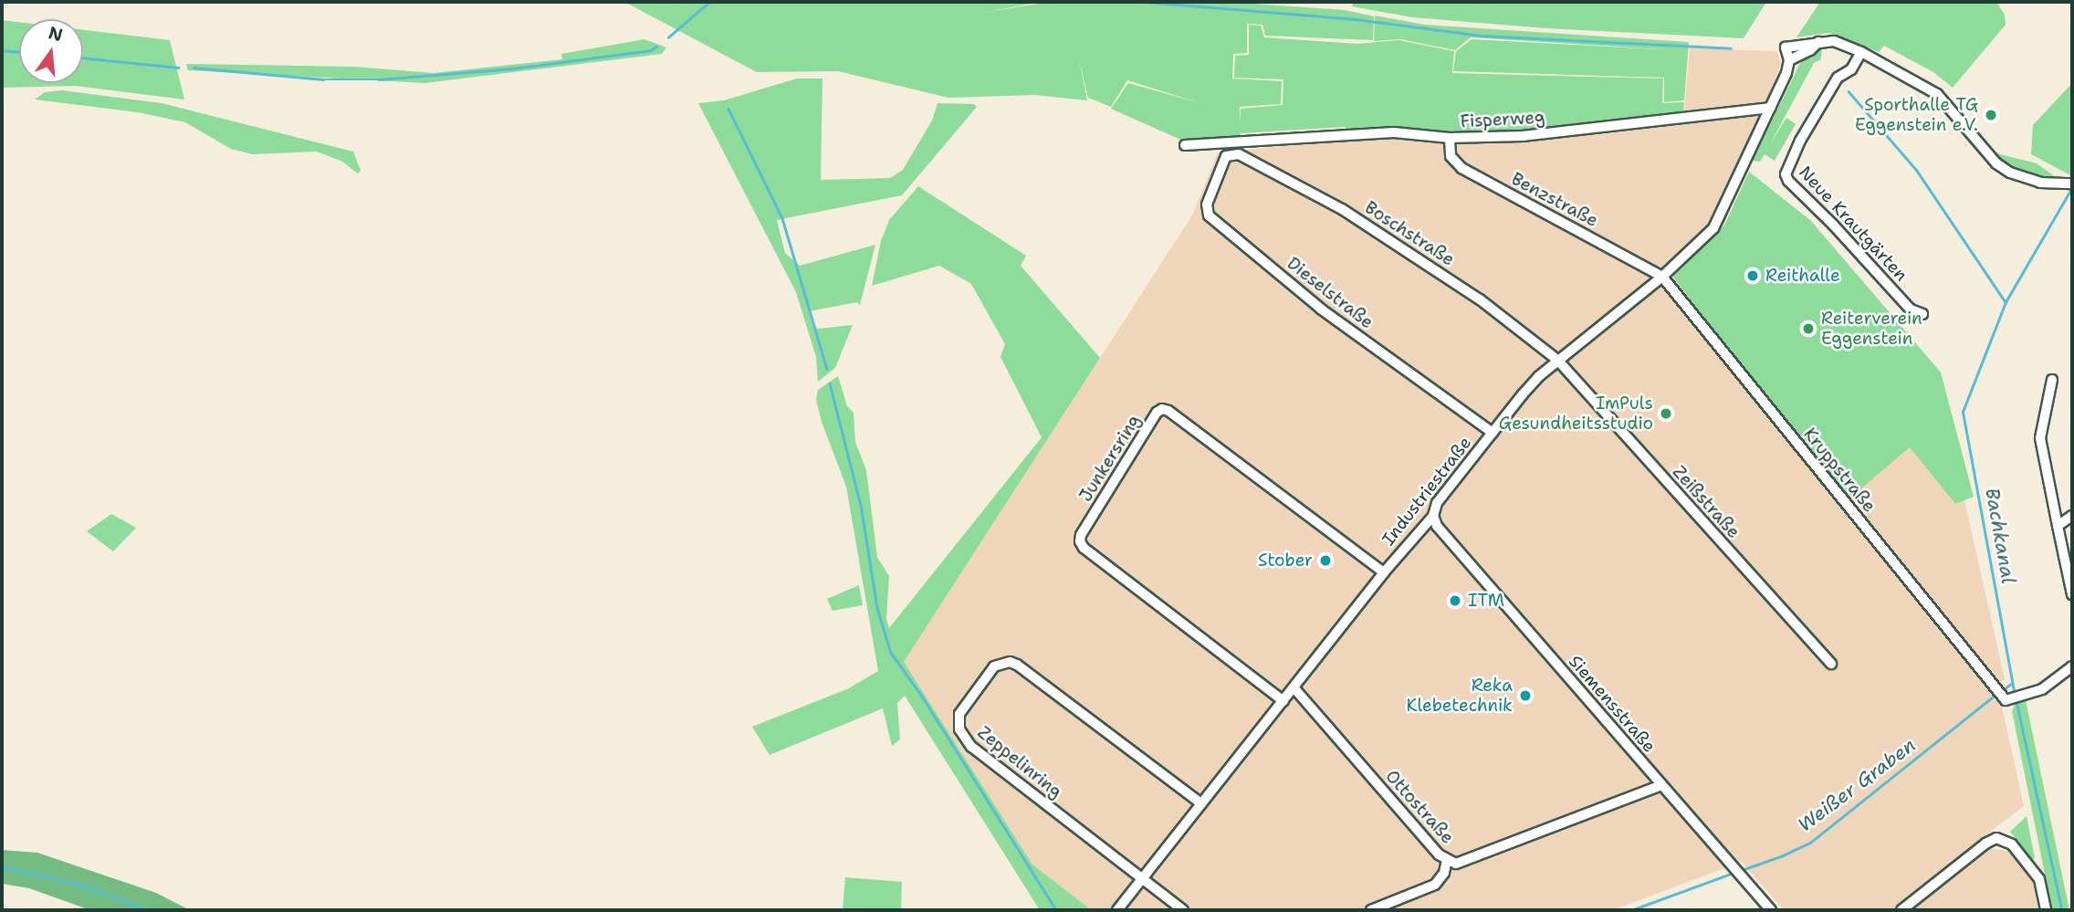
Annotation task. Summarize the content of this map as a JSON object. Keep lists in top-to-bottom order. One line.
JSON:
{"streets":{"street":["Fisperweg","Benzstraße","Neue Krautgärten","Boschstraße","Dieselstraße","Junkersring","Kruppstraße","Industriestraße","Zeißstraße","Siemensstraße","Zeppelinring","Ottostraße"]},"crossings":[["Fisperweg","Benzstraße"],["Fisperweg","Industriestraße"],["Benzstraße","Kruppstraße"],["Benzstraße","Industriestraße"],["Boschstraße","Dieselstraße"],["Boschstraße","Industriestraße"],["Boschstraße","Zeißstraße"],["Dieselstraße","Industriestraße"],["Junkersring","Industriestraße"],["Kruppstraße","Industriestraße"],["Industriestraße","Zeißstraße"],["Industriestraße","Siemensstraße"],["Industriestraße","Zeppelinring"],["Industriestraße","Ottostraße"],["Siemensstraße","Ottostraße"]],"water":["Bachkanal","Weißer Graben"],"places":["Sporthalle TG Eggenstein e.V.","Reithalle","Reiterverein Eggenstein","ImPuls Gesundheitsstudio","Stober","ITM","Reka Klebetechnik"],"north":"top"}
